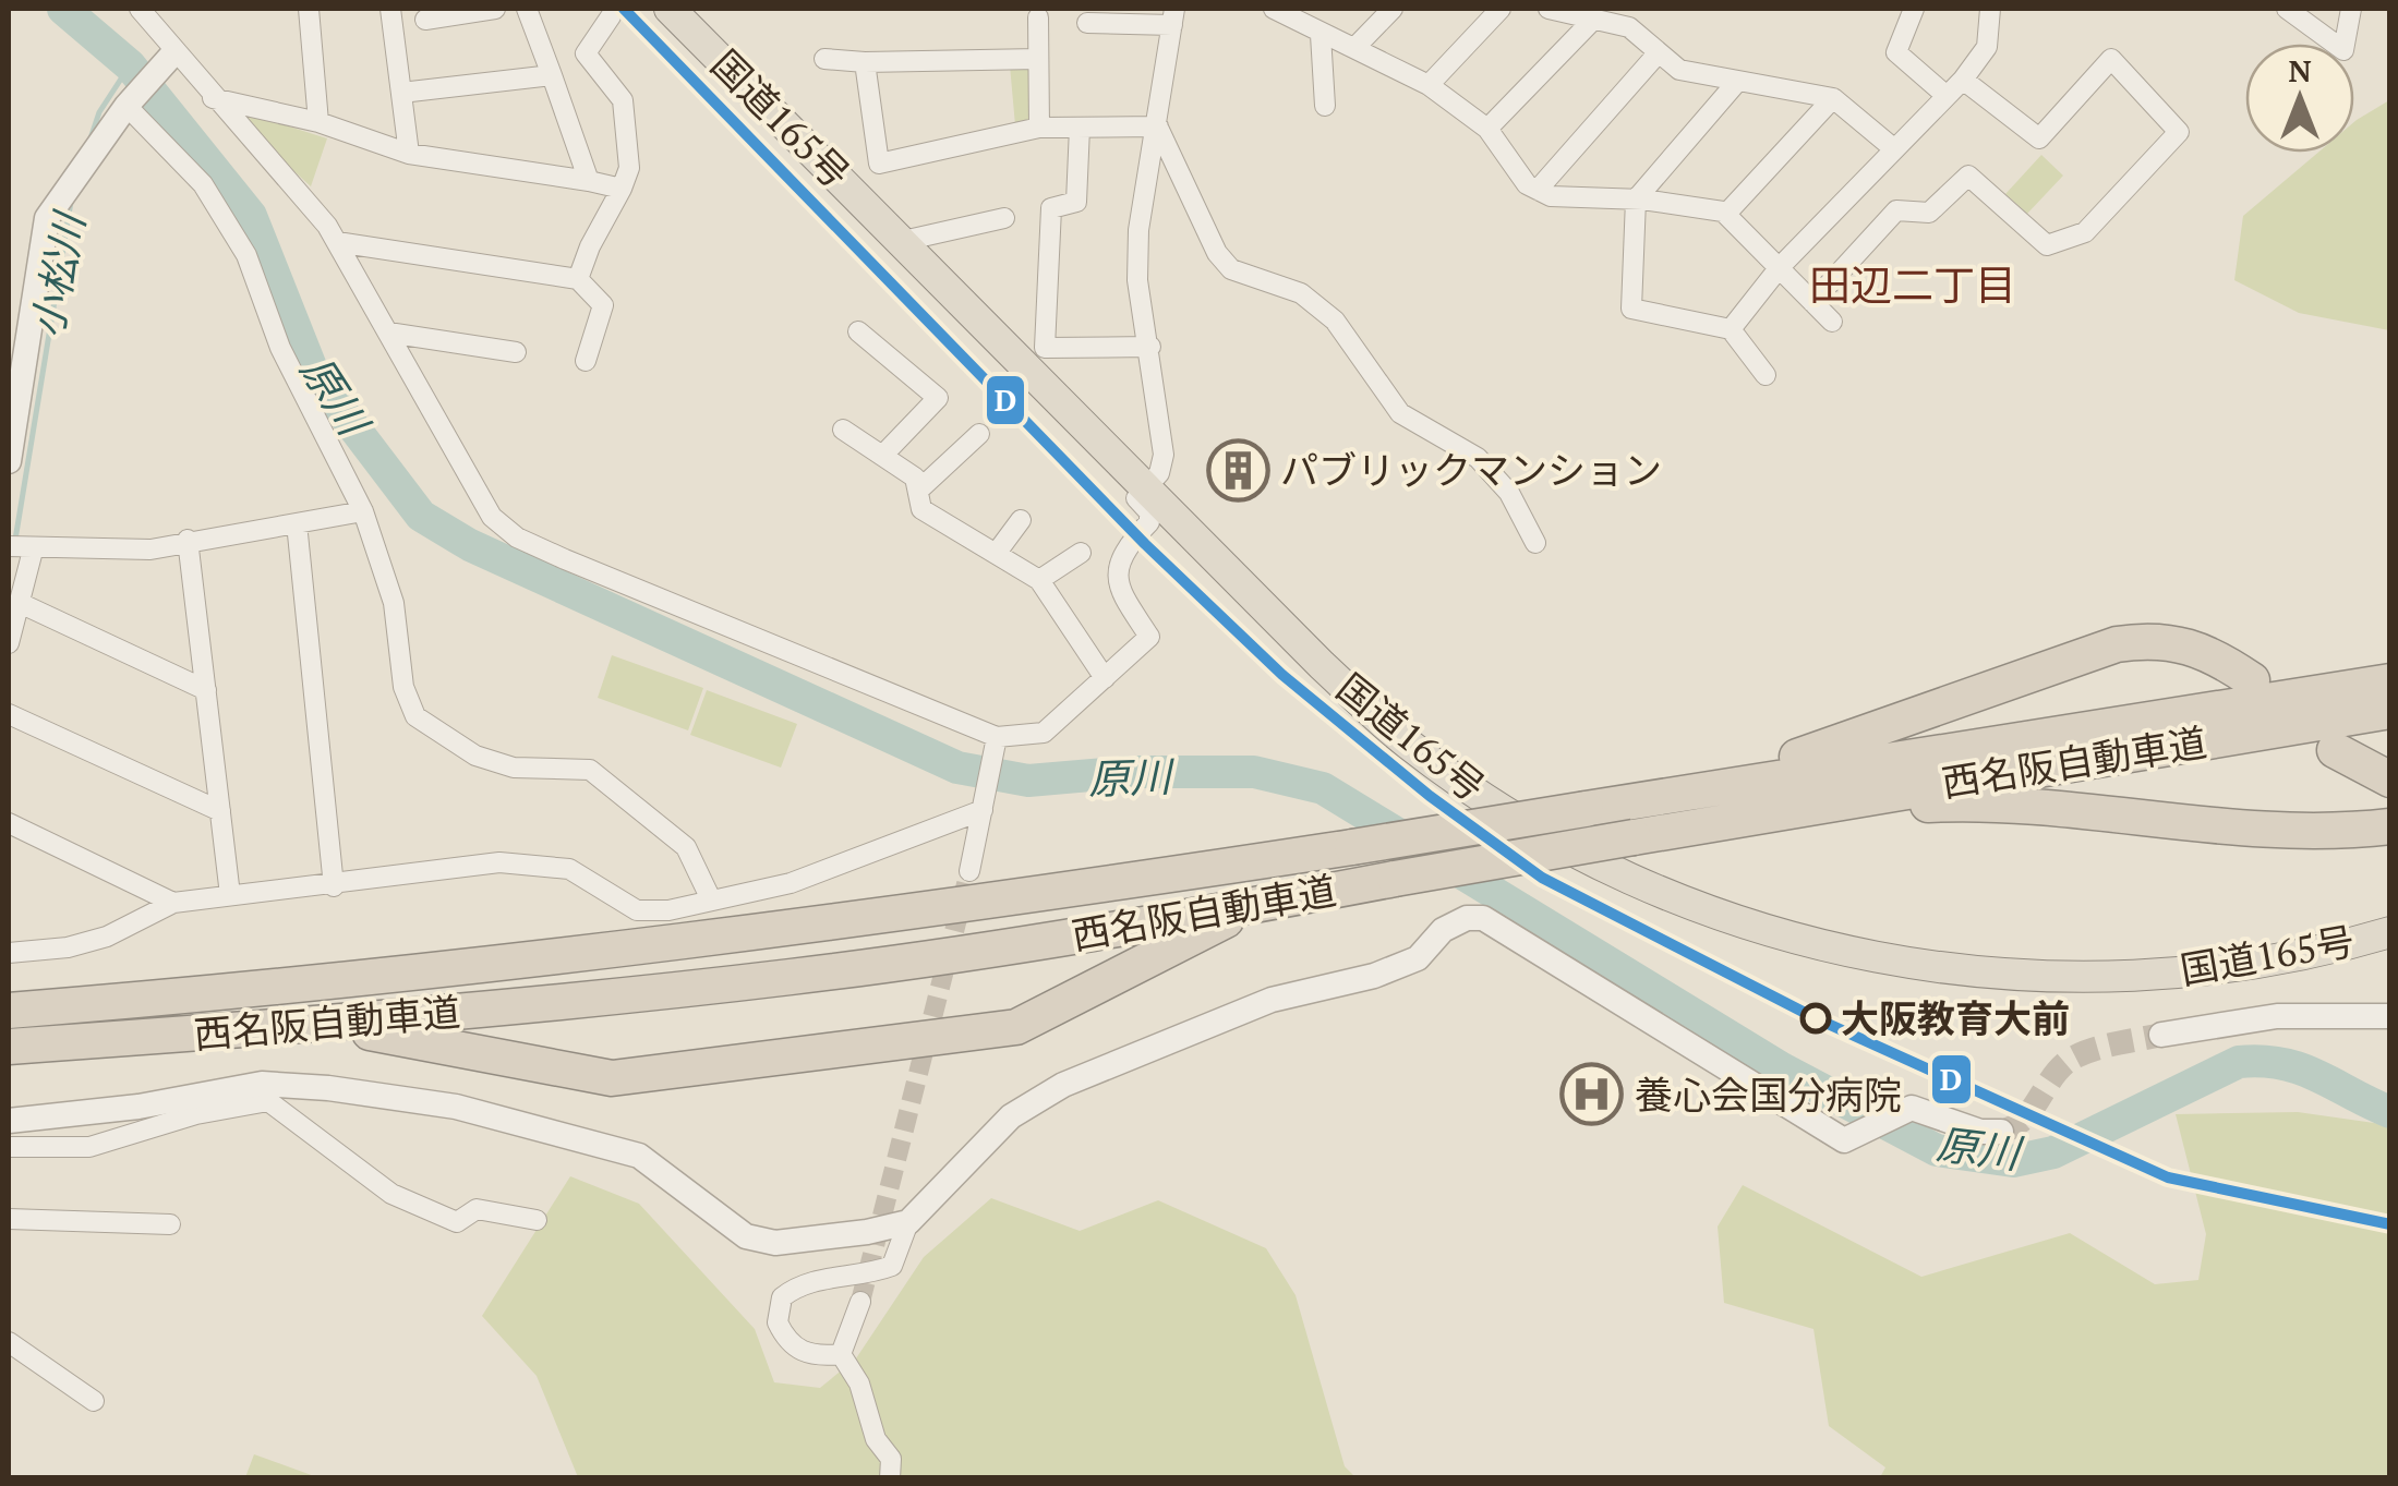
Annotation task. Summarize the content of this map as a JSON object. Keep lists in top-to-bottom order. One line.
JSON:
{"streets":{"highway":["国道165号","西名阪自動車道"]},"districts":["田辺二丁目"],"water":["小松川","原川"],"places":{"building":["パブリックマンション"],"other":["大阪教育大前"],"hospital":["養心会国分病院"]},"lines":["transit line D"],"north":"top"}
